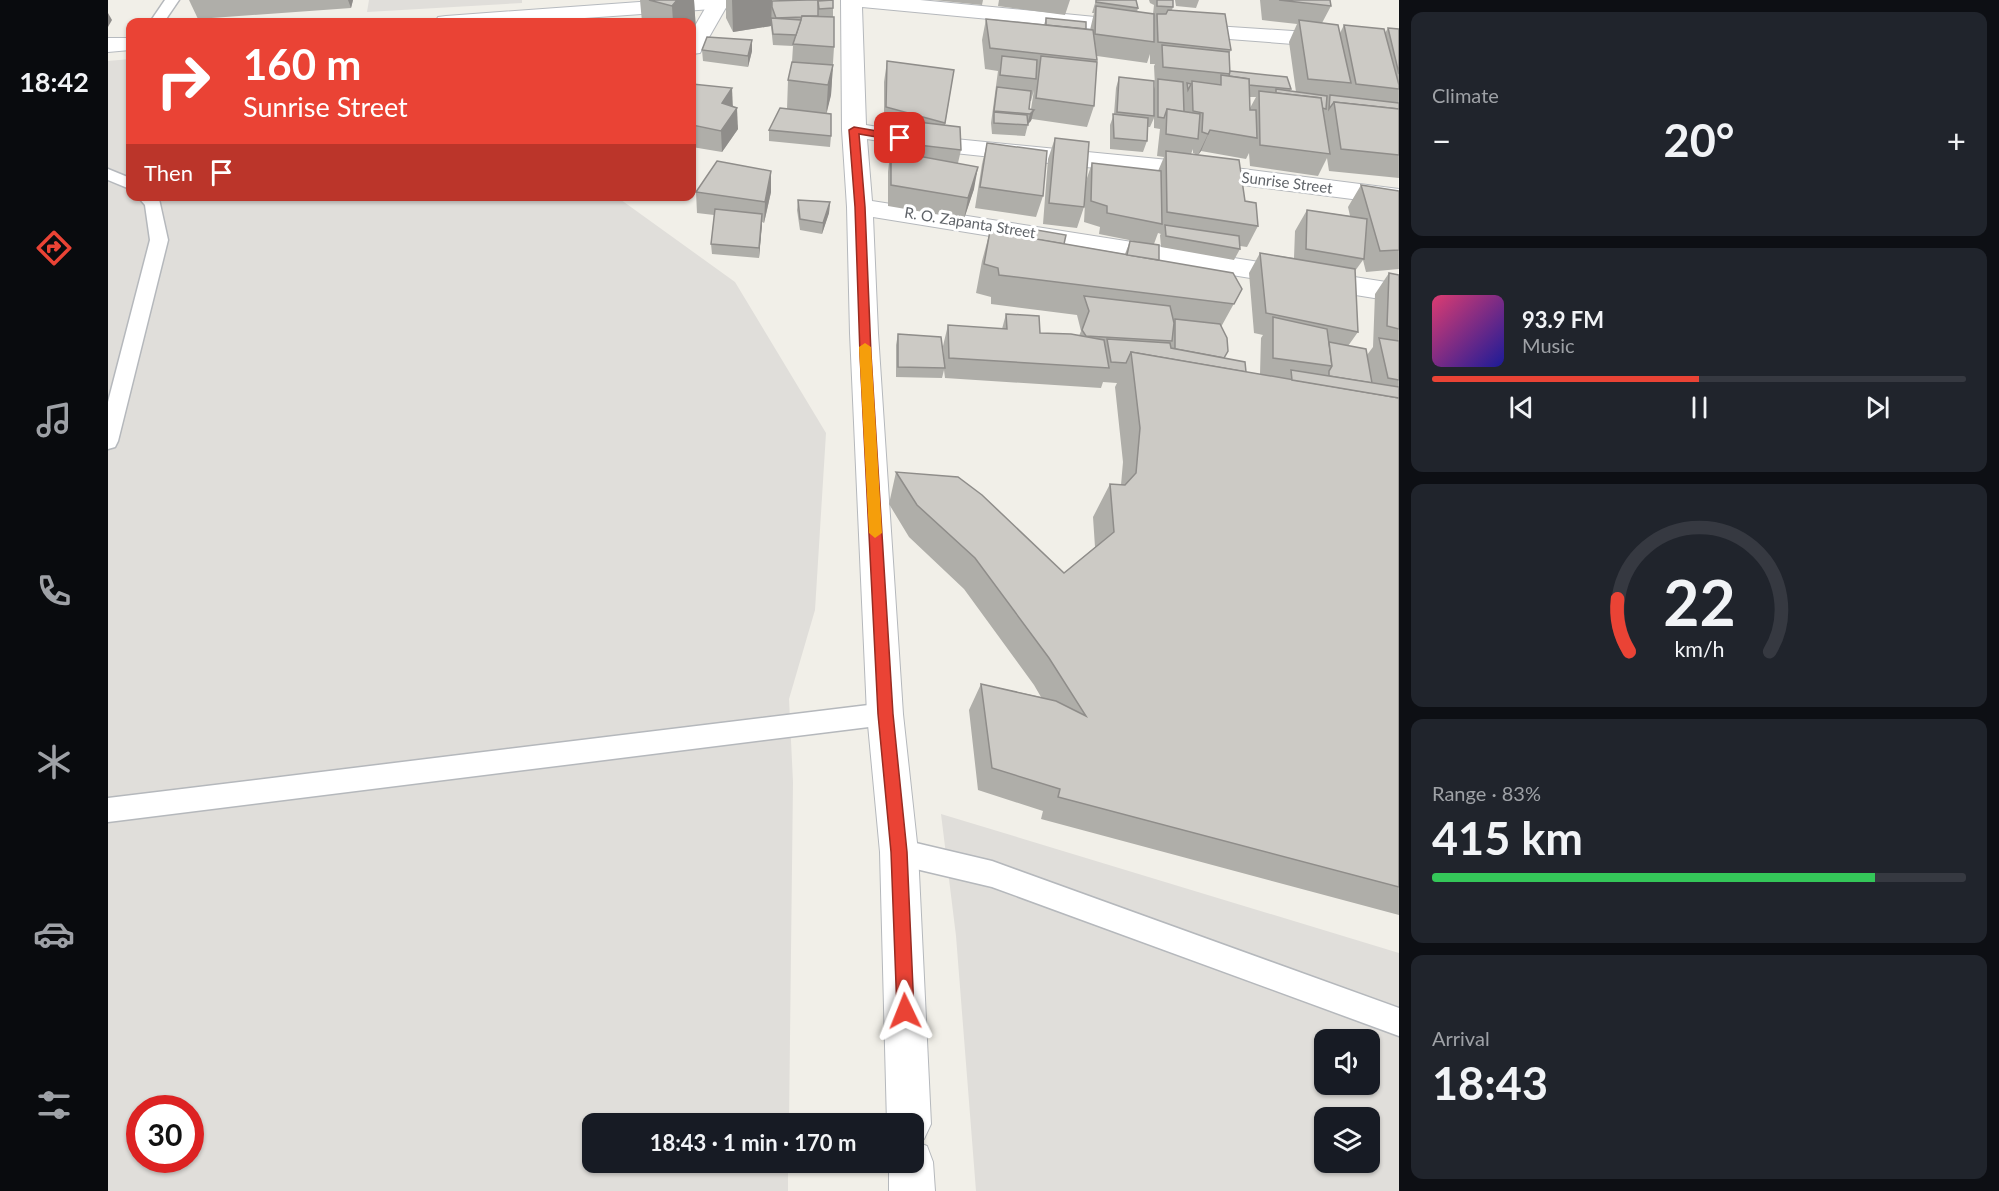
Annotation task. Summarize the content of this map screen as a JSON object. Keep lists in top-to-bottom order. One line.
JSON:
{"streets":{"street":["Sunrise Street","R. O. Zapanta Street"]},"page":{"tabs":"18:42","tile":["Climate",["Range · 83%","415 km"],["Arrival","18:43"]],"turn":["160 m","Sunrise Street"],"heat":["−","20°","+"],"then":"Then","song":["93.9 FM","Music"],"limit":"30","trip":"18:43 · 1 min · 170 m","gauge":["22","km/h"]}}
